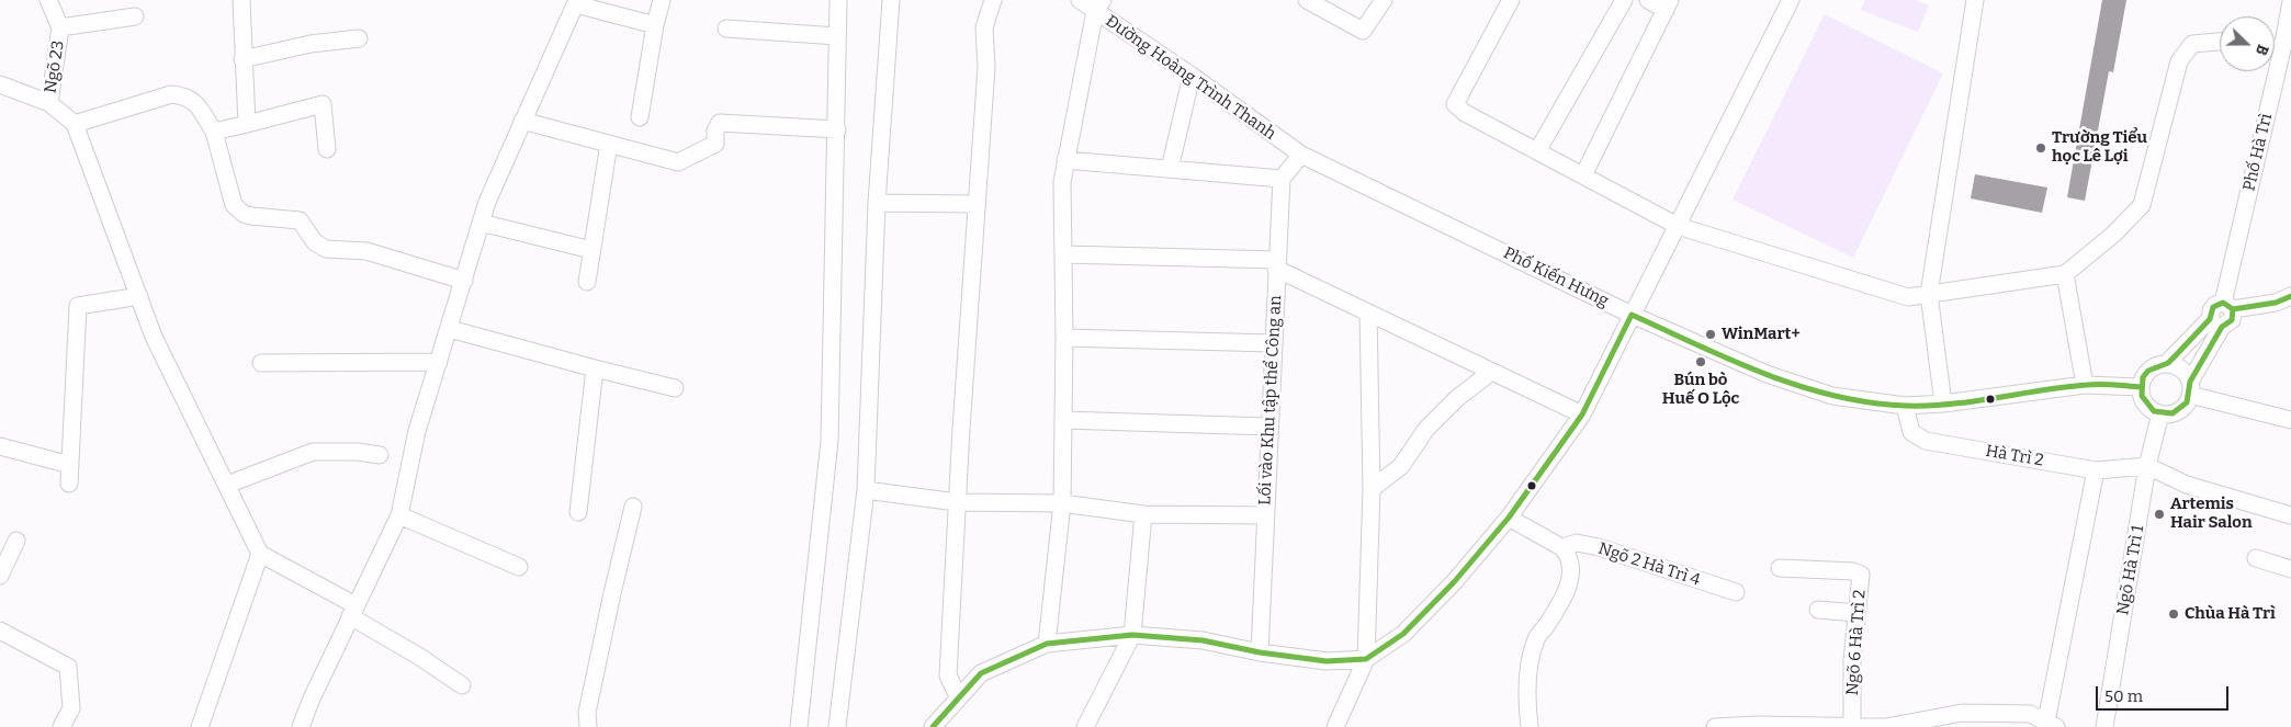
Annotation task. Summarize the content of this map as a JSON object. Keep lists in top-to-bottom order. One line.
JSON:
{"streets":{"street":["Ngõ 23","Đường Hoàng Trình Thanh","Phố Hà Trì","Phố Kiến Hưng","Lối vào Khu tập thể Công an","Hà Trì 2","Ngõ 2 Hà Trì 4","Ngõ Hà Trì 1","Ngõ 6 Hà Trì 2"]},"crossings":[["Đường Hoàng Trình Thanh","Phố Kiến Hưng"],["Phố Kiến Hưng","Hà Trì 2"],["Phố Kiến Hưng","Ngõ Hà Trì 1"],["Hà Trì 2","Ngõ Hà Trì 1"]],"places":["Trường Tiểu học Lê Lợi","WinMart+","Bún bò Huế O Lộc","Artemis Hair Salon","Chùa Hà Trì"],"scale_bar":"50 m","north":"right"}
